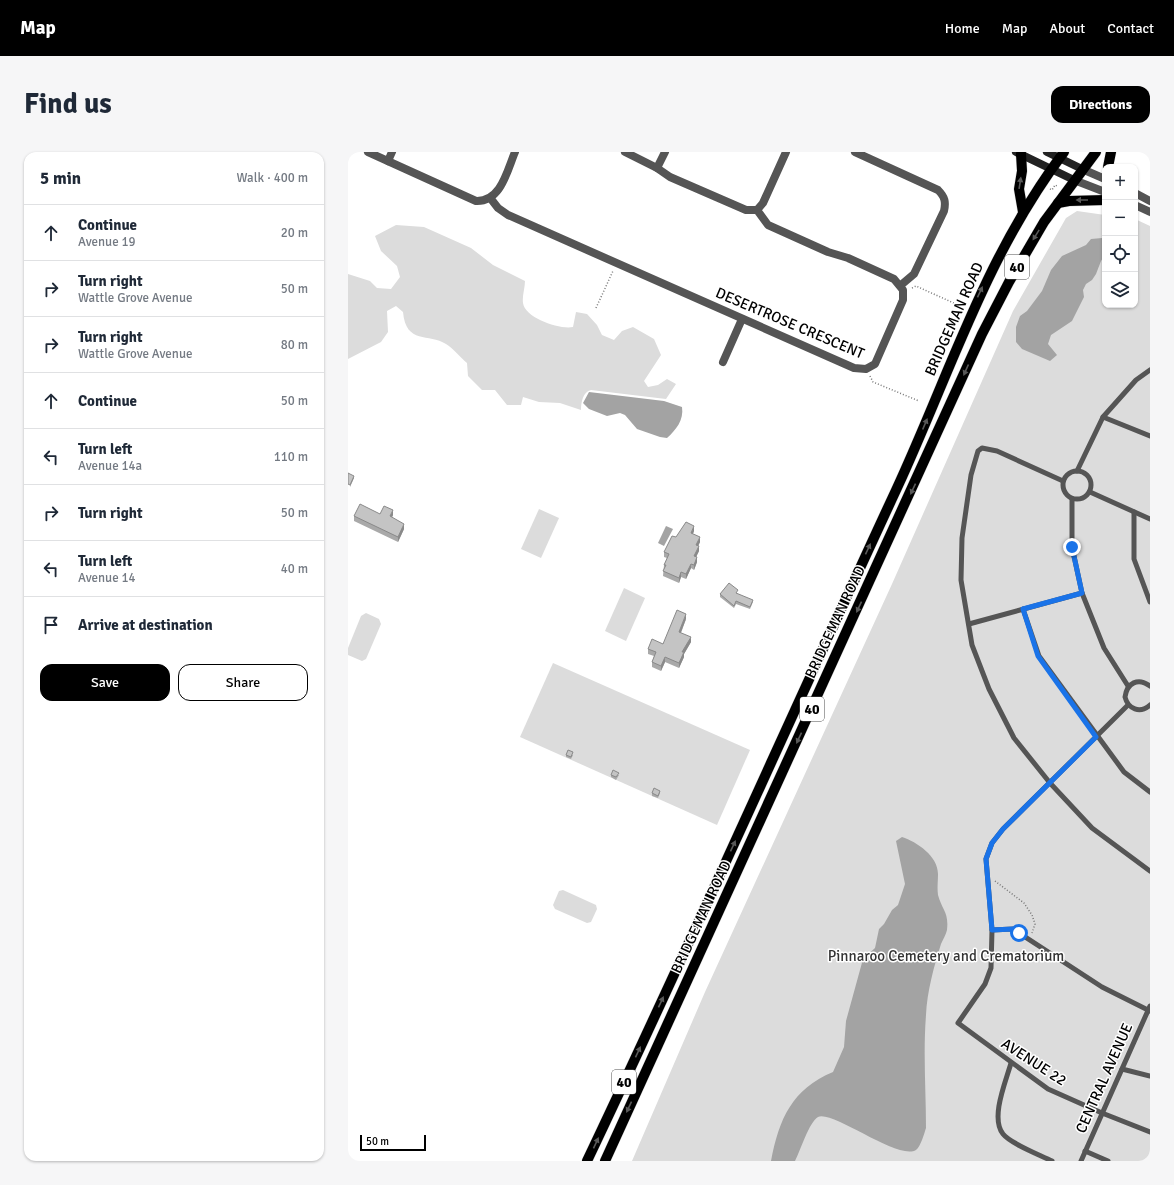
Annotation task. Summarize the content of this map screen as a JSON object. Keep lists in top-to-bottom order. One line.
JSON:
{"streets":{"main road":["40","BRIDGEMAN ROAD"],"street":["DESERTROSE CRESCENT"],"lane":["AVENUE 22","CENTRAL AVENUE"]},"crossings":[["AVENUE 22","CENTRAL AVENUE"]],"parks":["Pinnaroo Cemetery and Crematorium"],"scale_bar":"50 m","page":{"header":"Map","nav":["Home","Map","About","Contact"],"buttons":["Directions",["Save","Share"]],"title":"Find us","heading":["5 min","Walk · 400 m"],"map_buttons":["+","−"],"list":[["Continue","Avenue 19","20 m"],["Turn right","Wattle Grove Avenue","50 m"],["Turn right","Wattle Grove Avenue","80 m"],["Continue","50 m"],["Turn left","Avenue 14a","110 m"],["Turn right","50 m"],["Turn left","Avenue 14","40 m"],"Arrive at destination"],"scale":"50 m"}}
